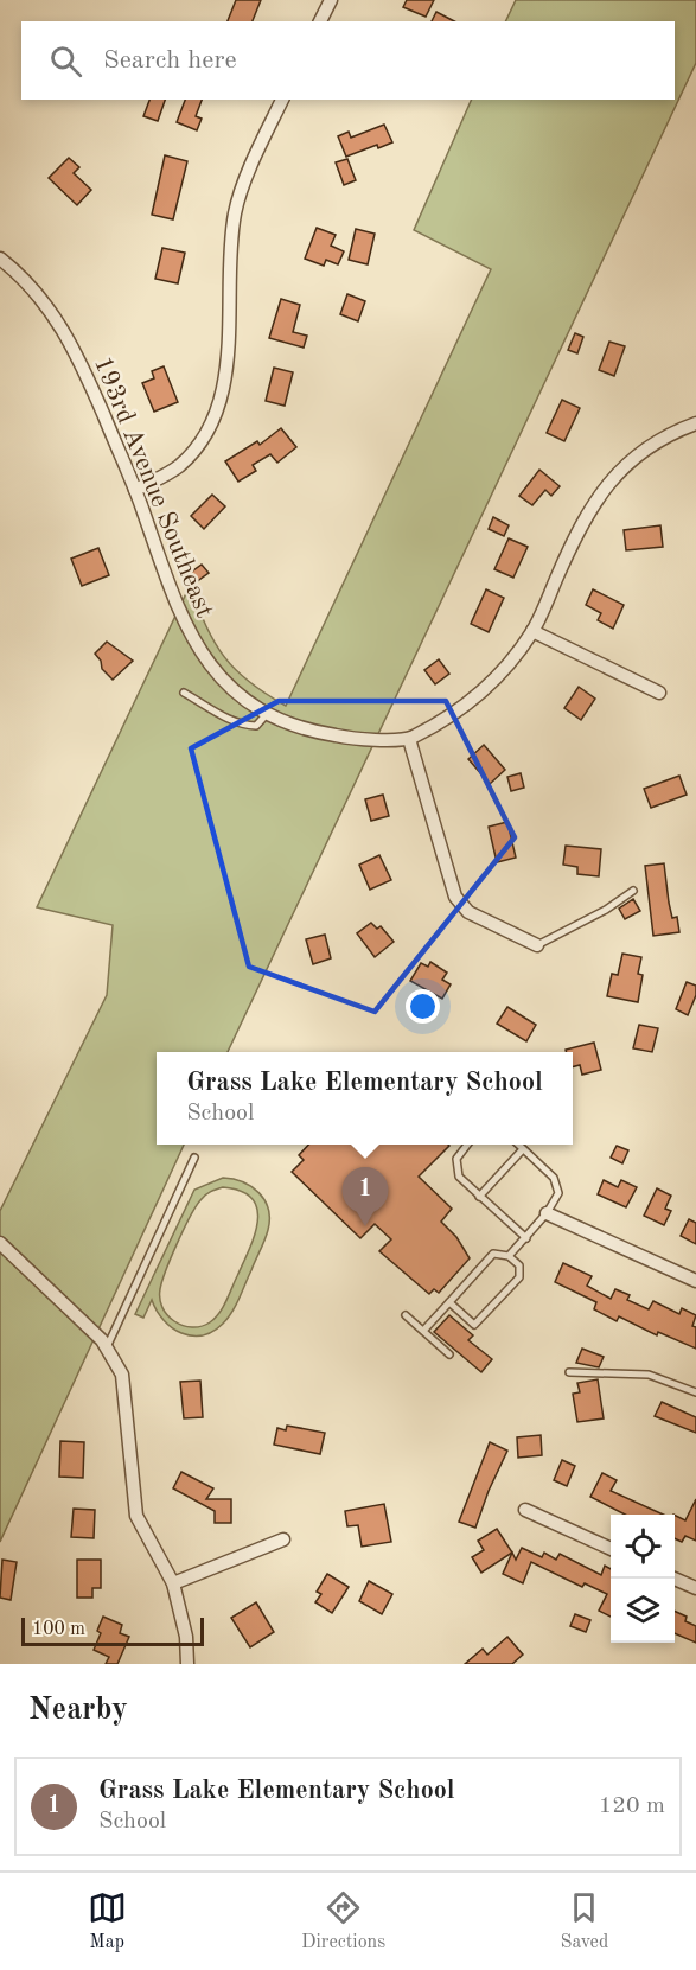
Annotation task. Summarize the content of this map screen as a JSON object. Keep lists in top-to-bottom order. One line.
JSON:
{"streets":{"street":["193rd Avenue Southeast"]},"scale_bar":"100 m","page":{"search":"Search here","popup":["Grass Lake Elementary School","School"],"pins":"1","scale":"100 m","heading":"Nearby","list":[{"mark":"1","name":"Grass Lake Elementary School","note":"School","value":"120 m"}],"nav":["Map","Directions","Saved"]}}
